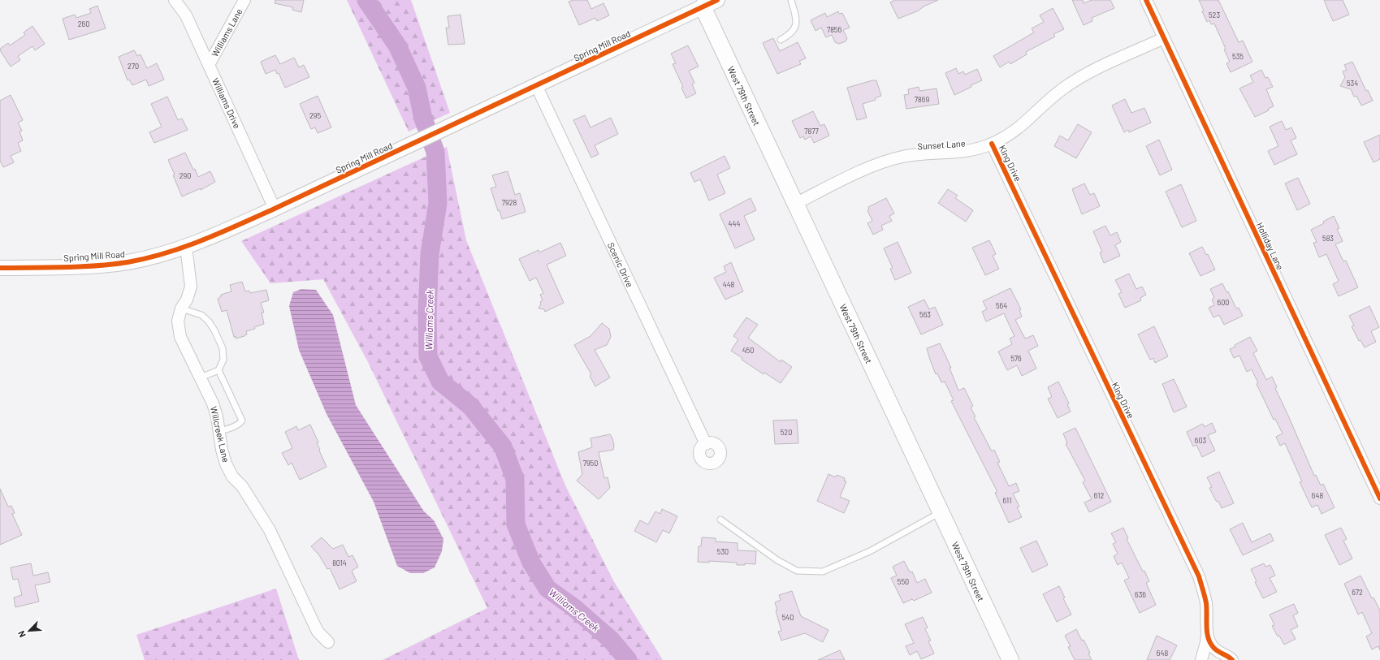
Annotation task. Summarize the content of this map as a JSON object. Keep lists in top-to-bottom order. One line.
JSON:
{"streets":{"main road":["West 79th Street"],"street":["Williams Lane","Spring Mill Road","Williams Drive","Sunset Lane","King Drive","Holliday Lane","Scenic Drive","Willcreek Lane"]},"crossings":[["Williams Lane","Williams Drive"],["Spring Mill Road","West 79th Street"],["Spring Mill Road","Williams Drive"],["Spring Mill Road","Scenic Drive"],["Spring Mill Road","Willcreek Lane"],["West 79th Street","Sunset Lane"],["Sunset Lane","King Drive"],["Sunset Lane","Holliday Lane"]],"water":["Williams Creek"],"house_numbers":["523","260","7856","535","270","534","7869","295","7877","290","7928","444","583","448","600","564","563","450","576","520","603","7950","612","648","611","530","8014","550","672","636","540","648"],"north":"bottom left"}
